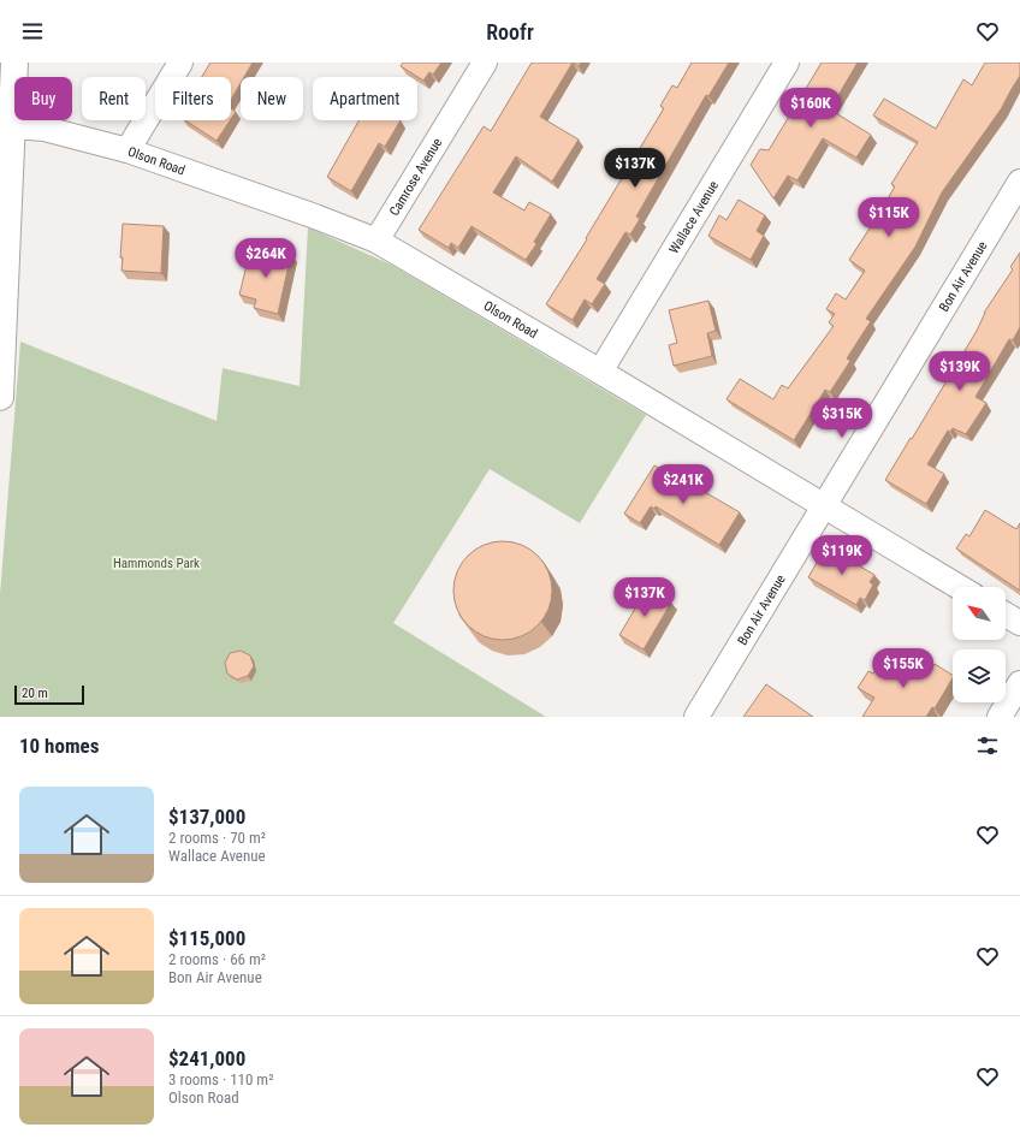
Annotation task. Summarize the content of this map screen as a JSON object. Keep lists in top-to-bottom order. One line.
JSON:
{"streets":{"street":["Olson Road","Camrose Avenue","Wallace Avenue","Bon Air Avenue"]},"crossings":[["Olson Road","Camrose Avenue"],["Olson Road","Wallace Avenue"],["Olson Road","Bon Air Avenue"]],"parks":["Hammonds Park"],"scale_bar":"20 m","north":"top left","page":{"header":"Roofr","chip":["Buy","Rent","Filters","New","Apartment"],"price":["$160K","$137K","$115K","$264K","$139K","$315K","$241K","$119K","$137K","$155K"],"scale":"20 m","heading":"10 homes","list":[{"name":"$137,000","note":"2 rooms · 70 m² · Wallace Avenue"},{"name":"$115,000","note":"2 rooms · 66 m² · Bon Air Avenue"},{"name":"$241,000","note":"3 rooms · 110 m² · Olson Road"}]}}
